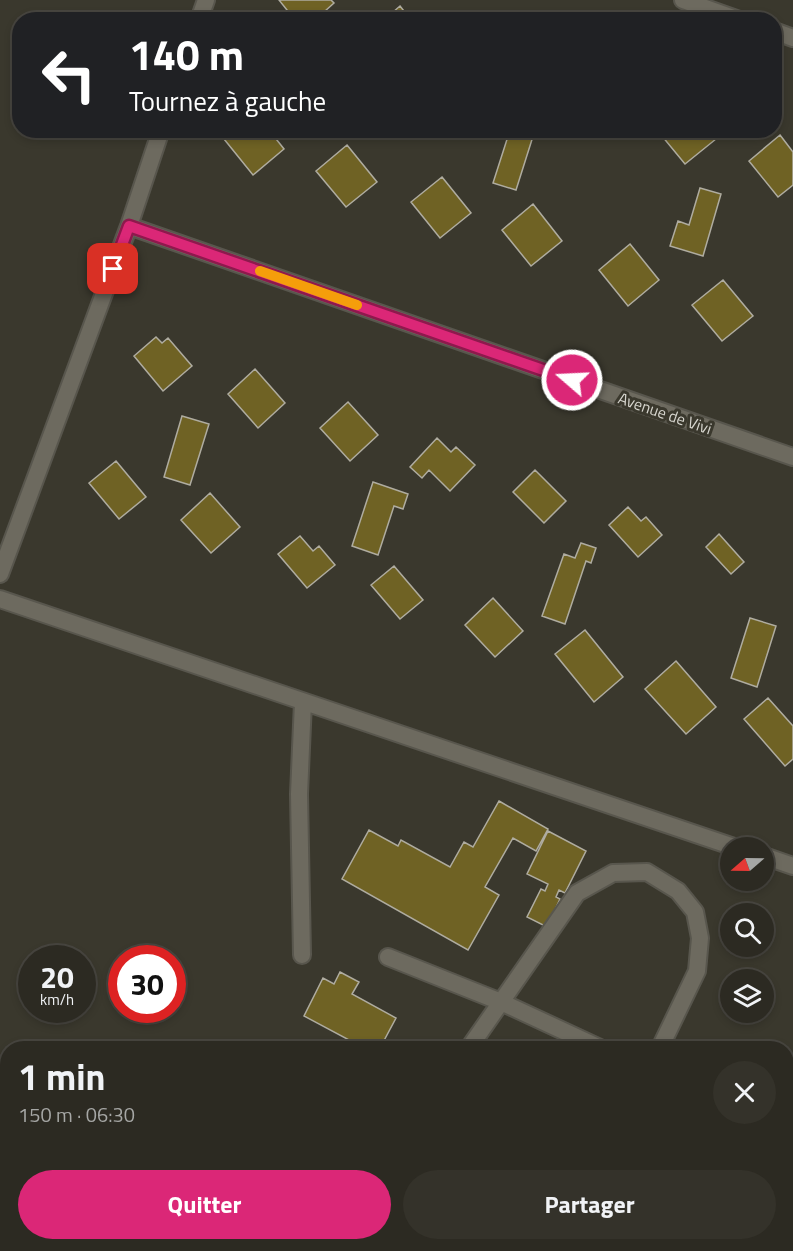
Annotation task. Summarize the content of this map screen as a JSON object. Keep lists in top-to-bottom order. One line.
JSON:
{"streets":{"street":["Avenue de Vivi"]},"north":"left","page":{"turn":["140 m","Tournez à gauche"],"speed":"20 km/h","limit":"30","heading":["1 min","150 m · 06:30"],"buttons":["Quitter","Partager"]}}
